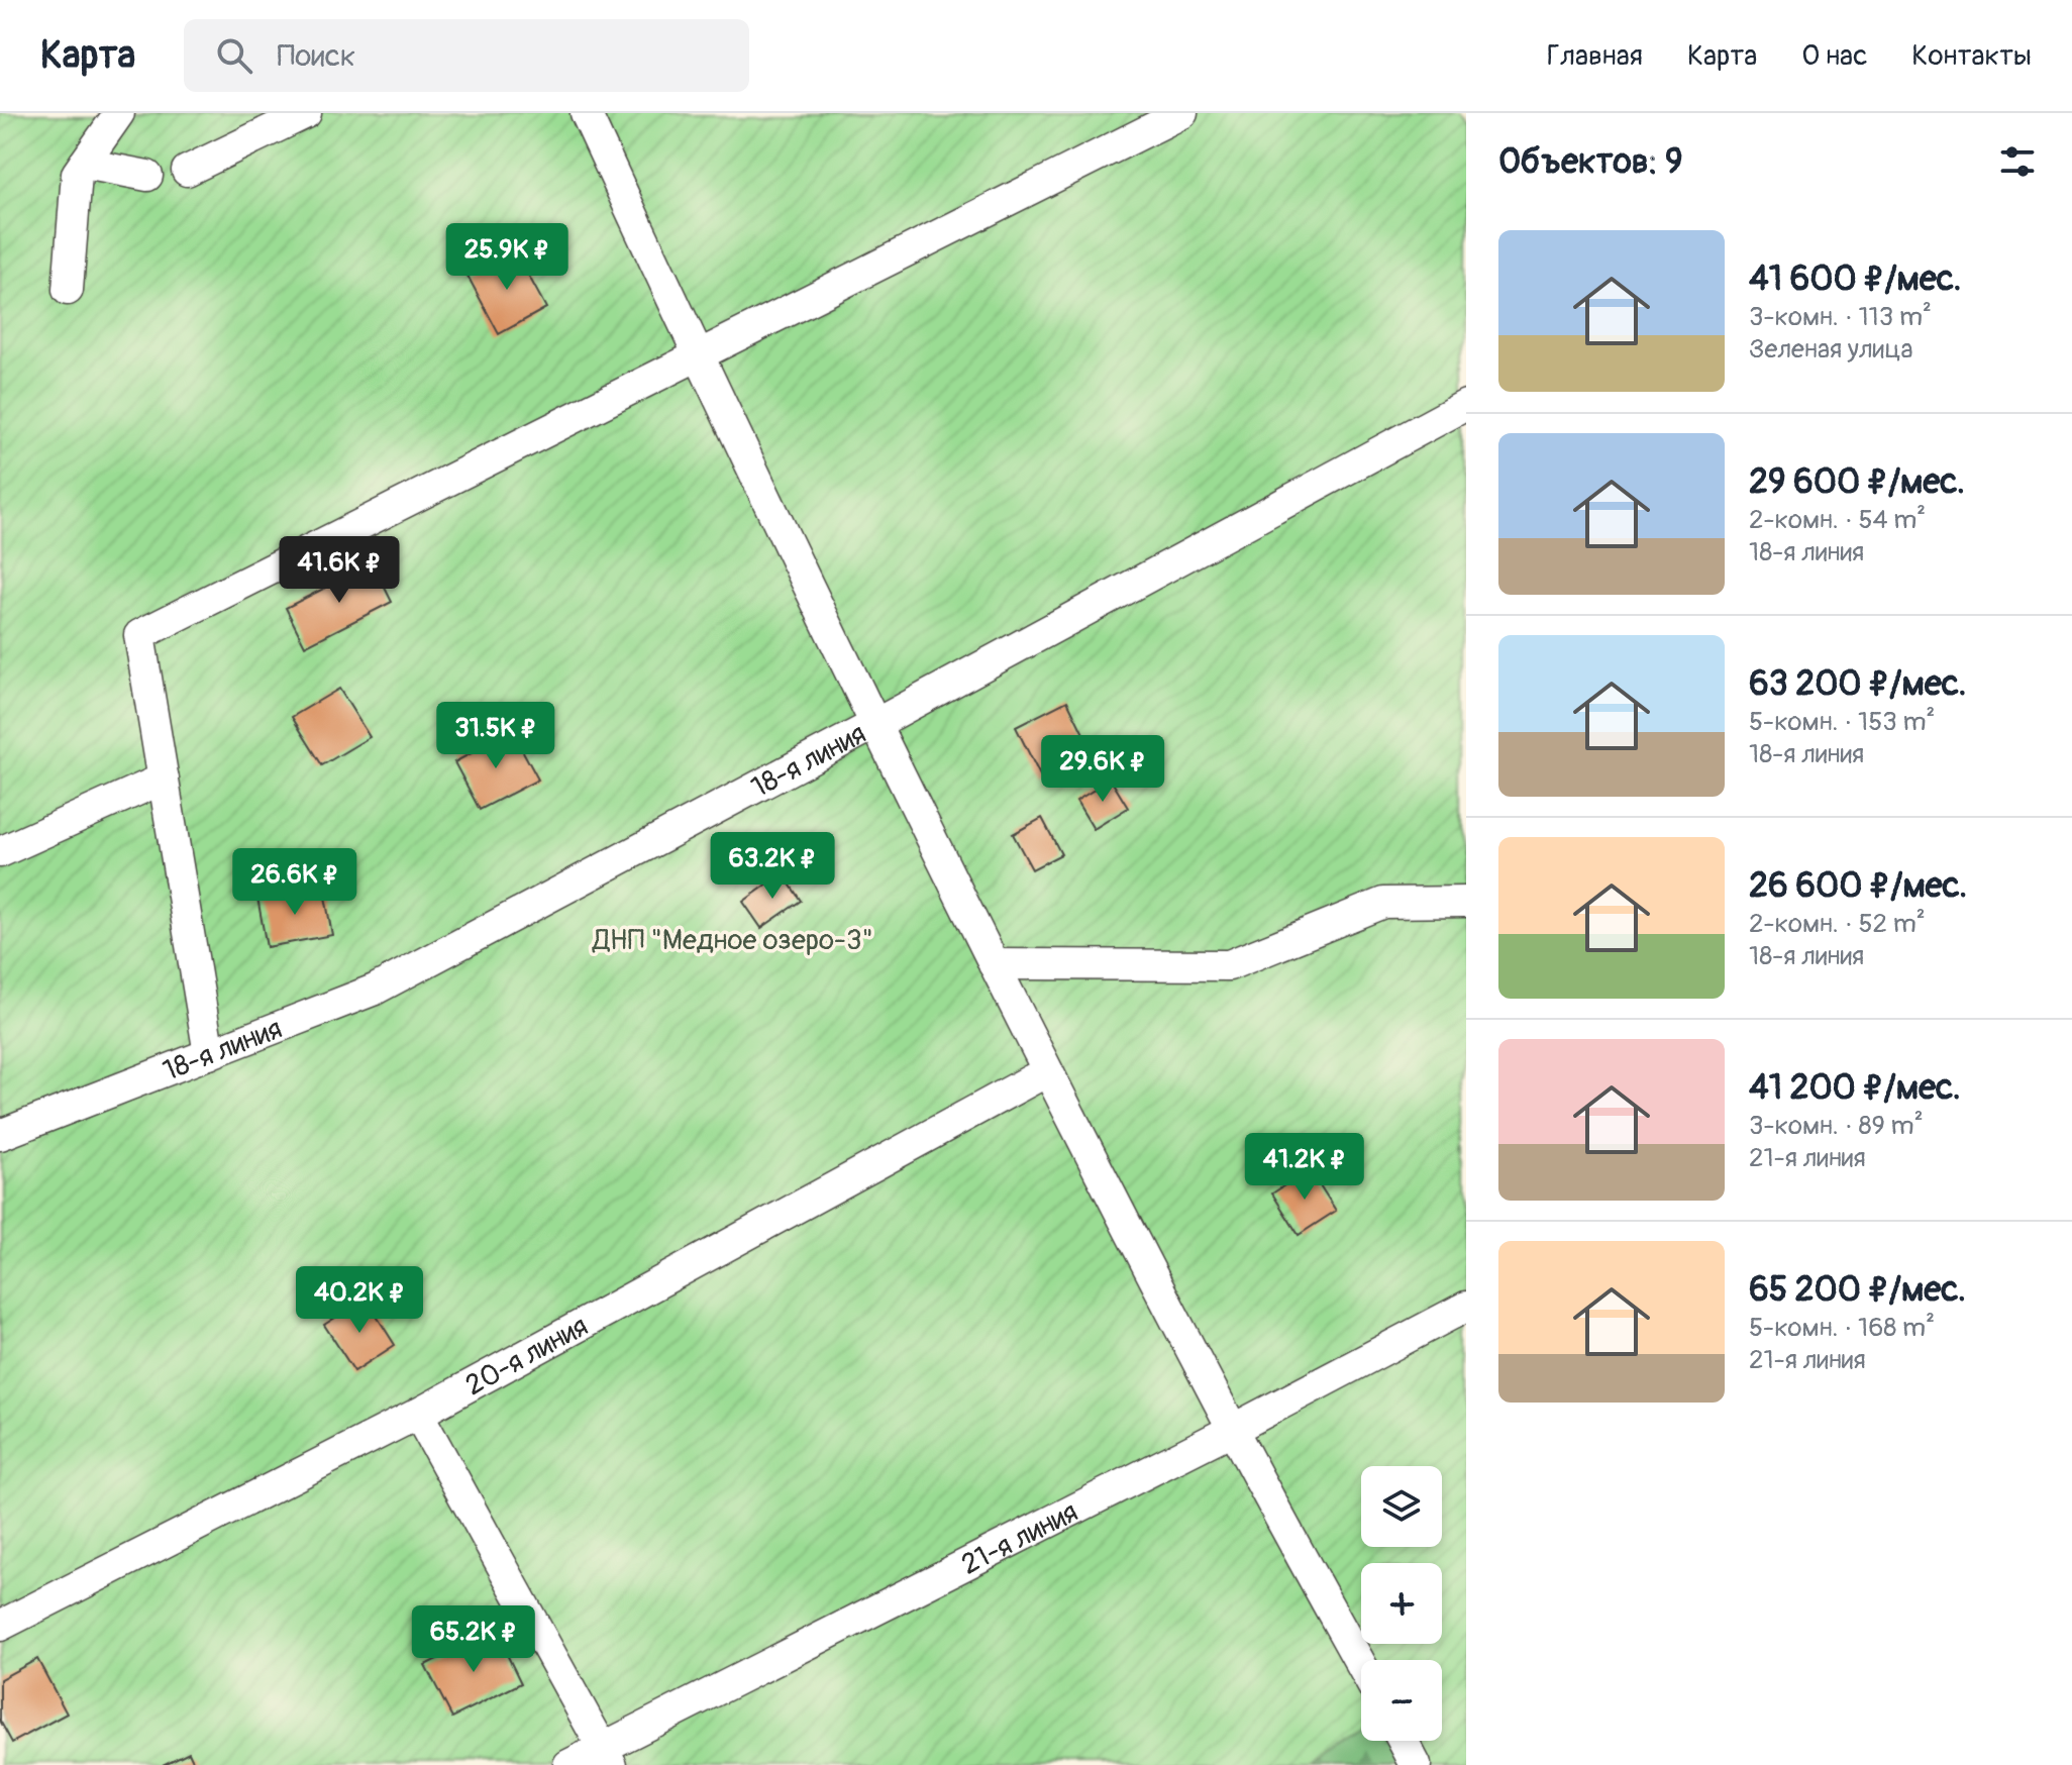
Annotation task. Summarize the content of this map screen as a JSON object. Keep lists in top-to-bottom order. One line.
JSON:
{"streets":{"street":["18-я линия","20-я линия","21-я линия"]},"parks":["ДНП \"Медное озеро-3\""],"page":{"header":"Карта","search":"Поиск","nav":["Главная","Карта","О нас","Контакты"],"heading":"Объектов: 9","list":[{"name":"41 600 ₽/мес.","note":"3-комн. · 113 m² · Зеленая улица"},{"name":"29 600 ₽/мес.","note":"2-комн. · 54 m² · 18-я линия"},{"name":"63 200 ₽/мес.","note":"5-комн. · 153 m² · 18-я линия"},{"name":"26 600 ₽/мес.","note":"2-комн. · 52 m² · 18-я линия"},{"name":"41 200 ₽/мес.","note":"3-комн. · 89 m² · 21-я линия"},{"name":"65 200 ₽/мес.","note":"5-комн. · 168 m² · 21-я линия"}],"price":["25.9K ₽","41.6K ₽","31.5K ₽","29.6K ₽","63.2K ₽","26.6K ₽","41.2K ₽","40.2K ₽","65.2K ₽"],"map_buttons":["+","−"]}}
